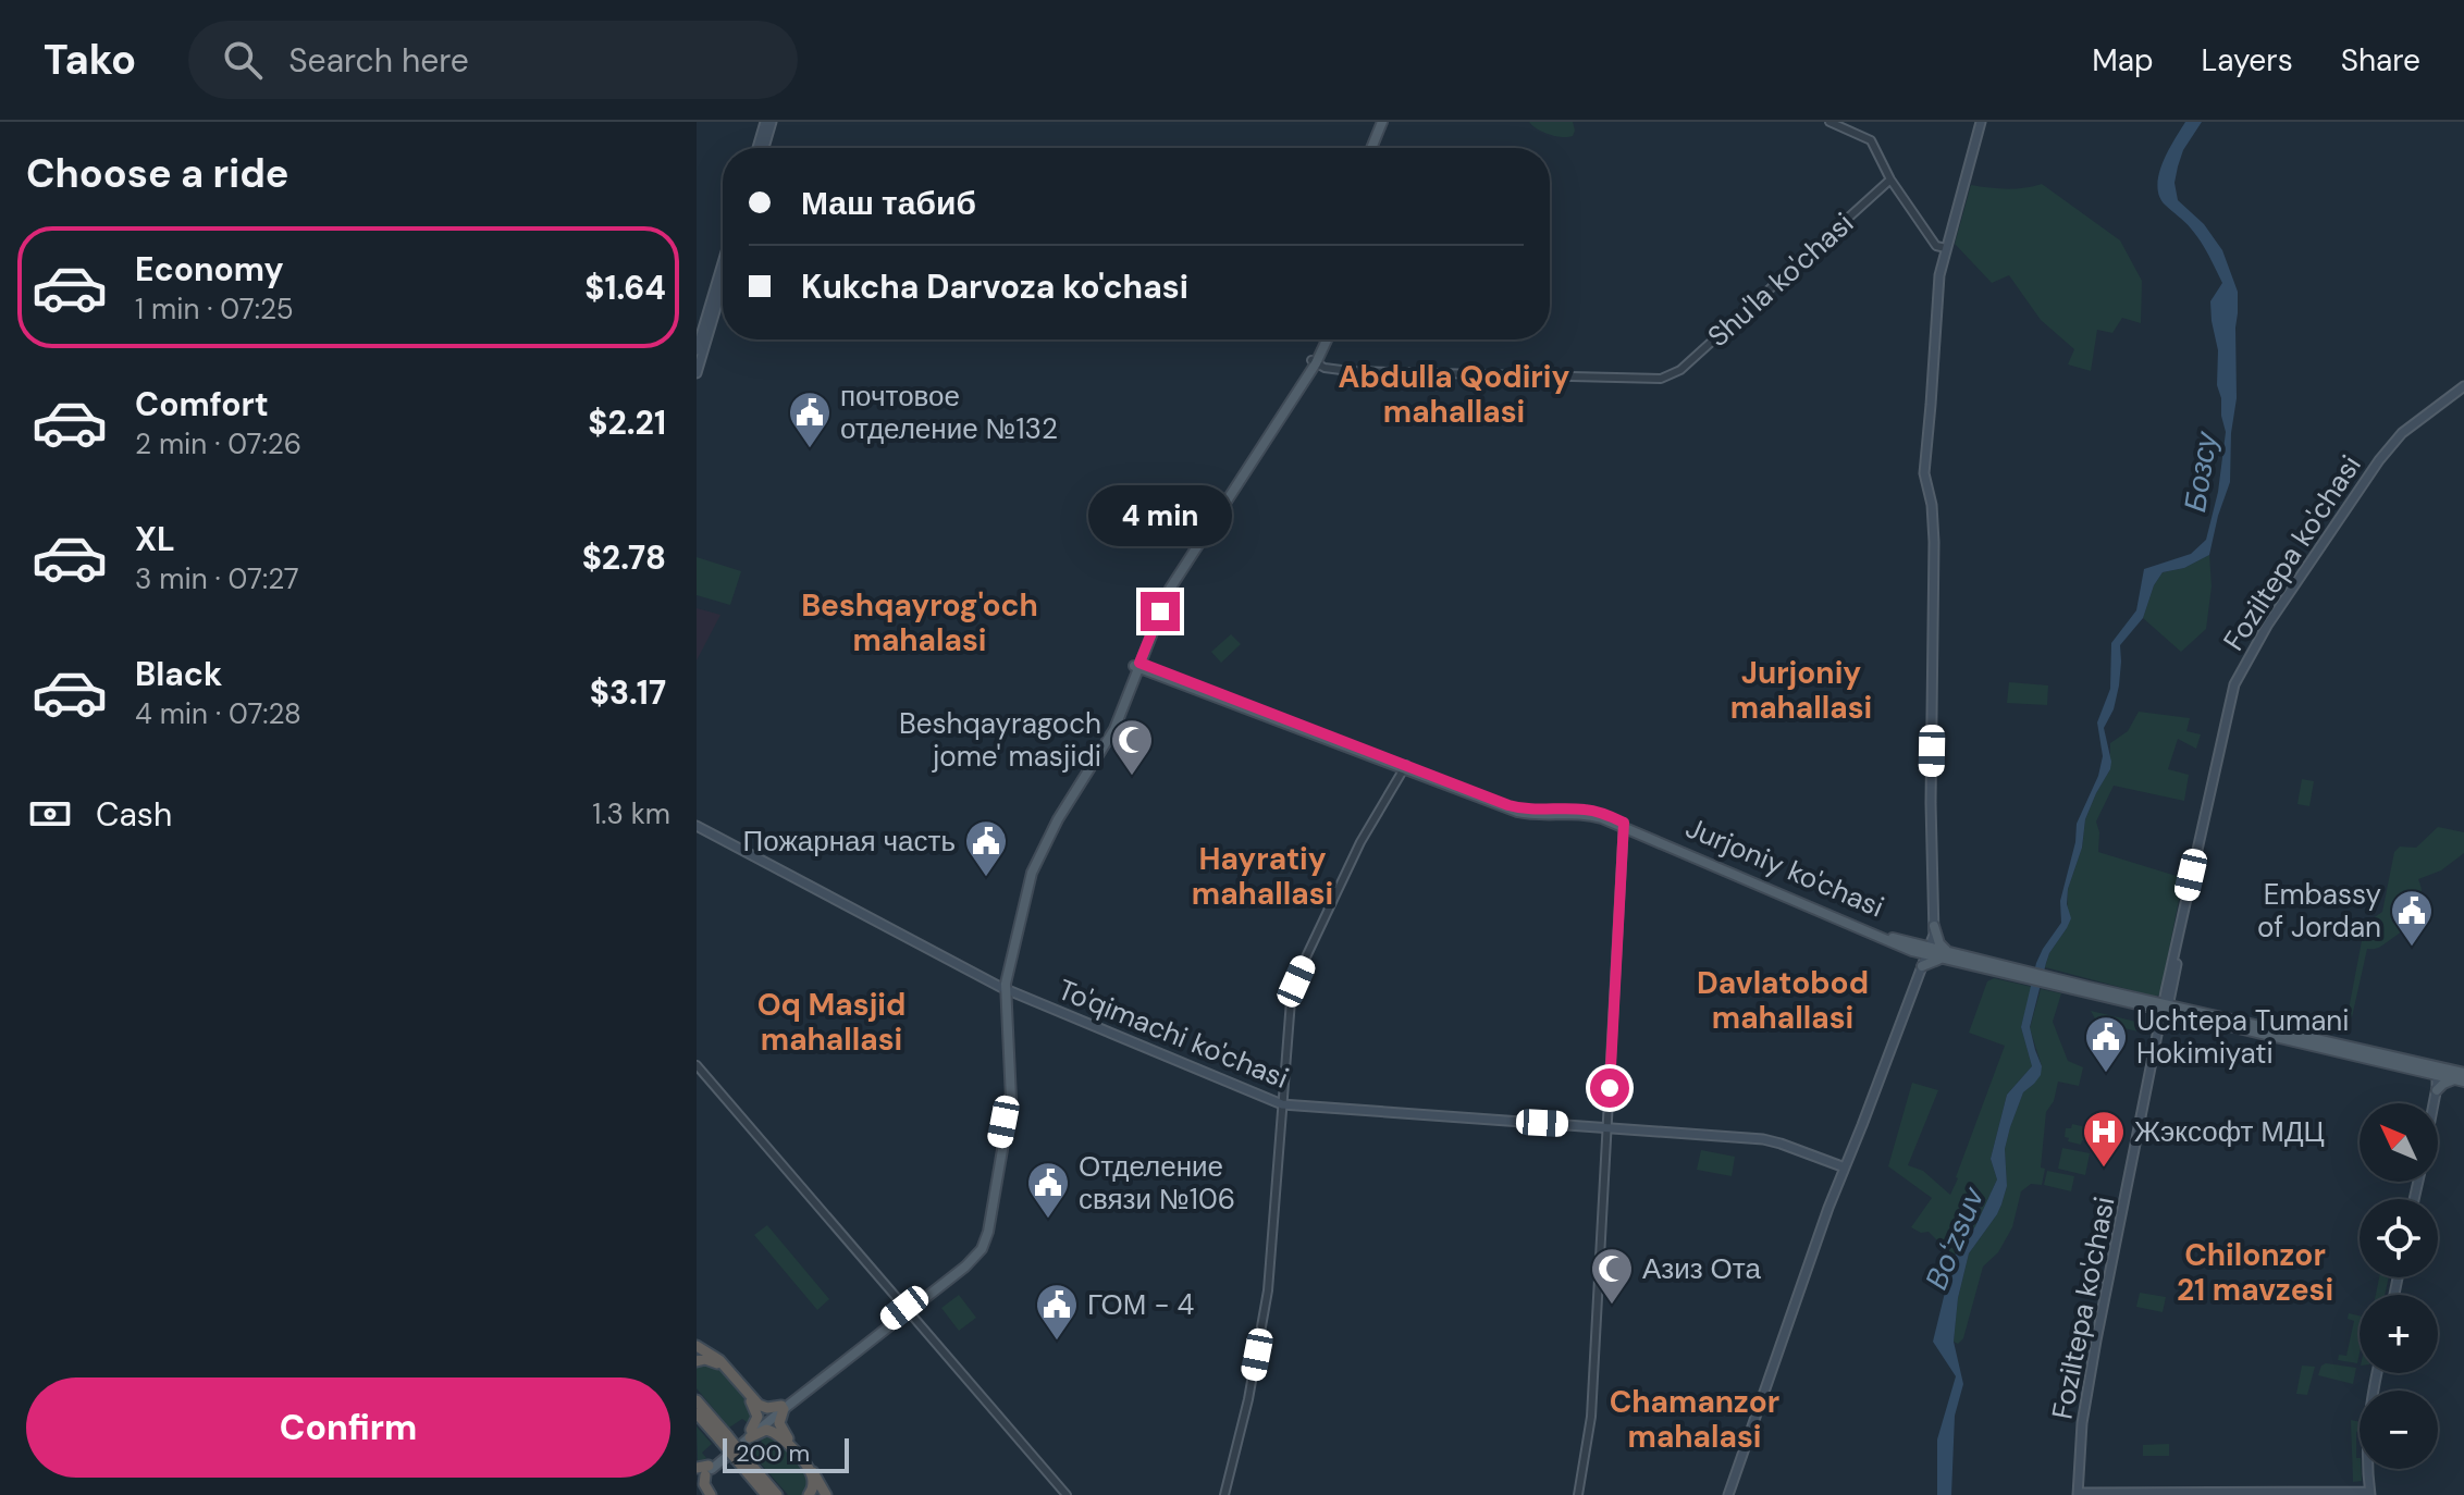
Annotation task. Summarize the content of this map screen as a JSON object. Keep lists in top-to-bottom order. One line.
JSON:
{"streets":{"main road":["Foziltepa ko'chasi","Jurjoniy ko'chasi","To'qimachi ko'chasi"],"street":["Shu'la ko'chasi"]},"crossings":[["Foziltepa ko'chasi","Jurjoniy ko'chasi"]],"districts":["Abdulla Qodiriy mahallasi","Beshqayrog'och mahalasi","Jurjoniy mahallasi","Hayratiy mahallasi","Davlatobod mahallasi","Oq Masjid mahallasi","Chilonzor 21 mavzesi","Chamanzor mahalasi"],"water":["Бозсу","Boʻzsuv"],"places":{"public building":["почтовое отделение №132","Пожарная часть","Embassy of Jordan","Uchtepa Tumani Hokimiyati","Отделение связи №106","ГОМ - 4"],"mosque":["Beshqayragoch jome' masjidi","Азиз Ота"],"hospital":["Жэксофт МДЦ"]},"scale_bar":"200 m","north":"top left","page":{"header":"Tako","search":"Search here","nav":["Map","Layers","Share"],"heading":"Choose a ride","banner":["Маш табиб","Kukcha Darvoza ko'chasi"],"list":[{"name":"Economy","note":"1 min · 07:25","value":"$1.64"},{"name":"Comfort","note":"2 min · 07:26","value":"$2.21"},{"name":"XL","note":"3 min · 07:27","value":"$2.78"},{"name":"Black","note":"4 min · 07:28","value":"$3.17"}],"bubble":"4 min","pay":["Cash","1.3 km"],"map_buttons":["+","−"],"buttons":"Confirm","scale":"200 m"}}
